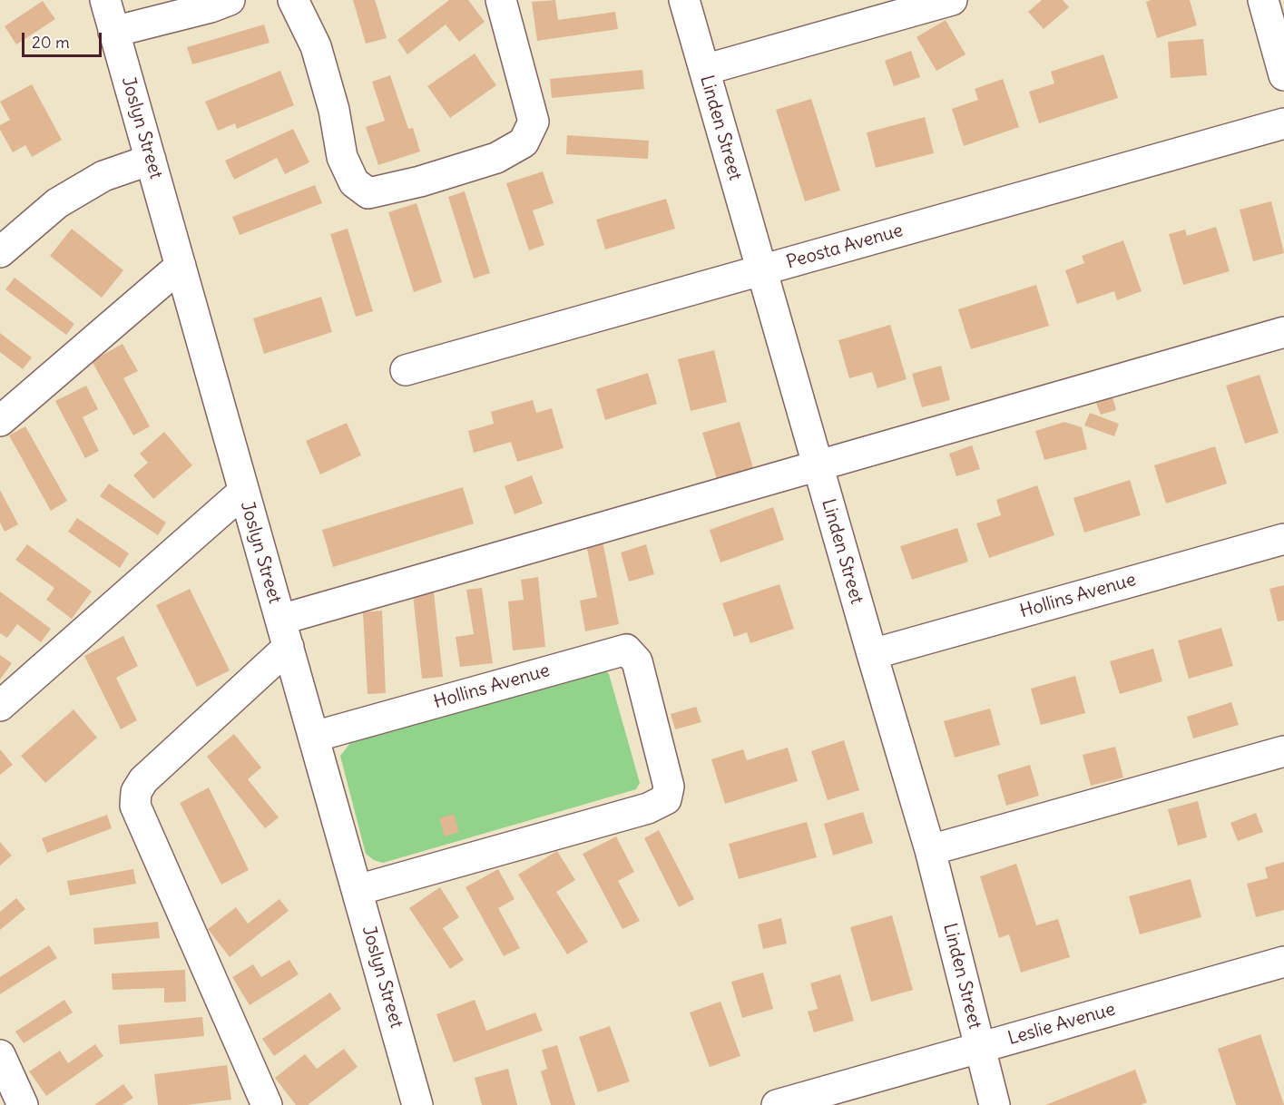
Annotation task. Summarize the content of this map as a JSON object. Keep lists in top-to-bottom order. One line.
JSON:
{"streets":{"street":["Joslyn Street","Linden Street","Peosta Avenue","Hollins Avenue","Leslie Avenue"]},"crossings":[["Joslyn Street","Hollins Avenue"],["Linden Street","Peosta Avenue"],["Linden Street","Hollins Avenue"],["Linden Street","Leslie Avenue"]],"scale_bar":"20 m"}
